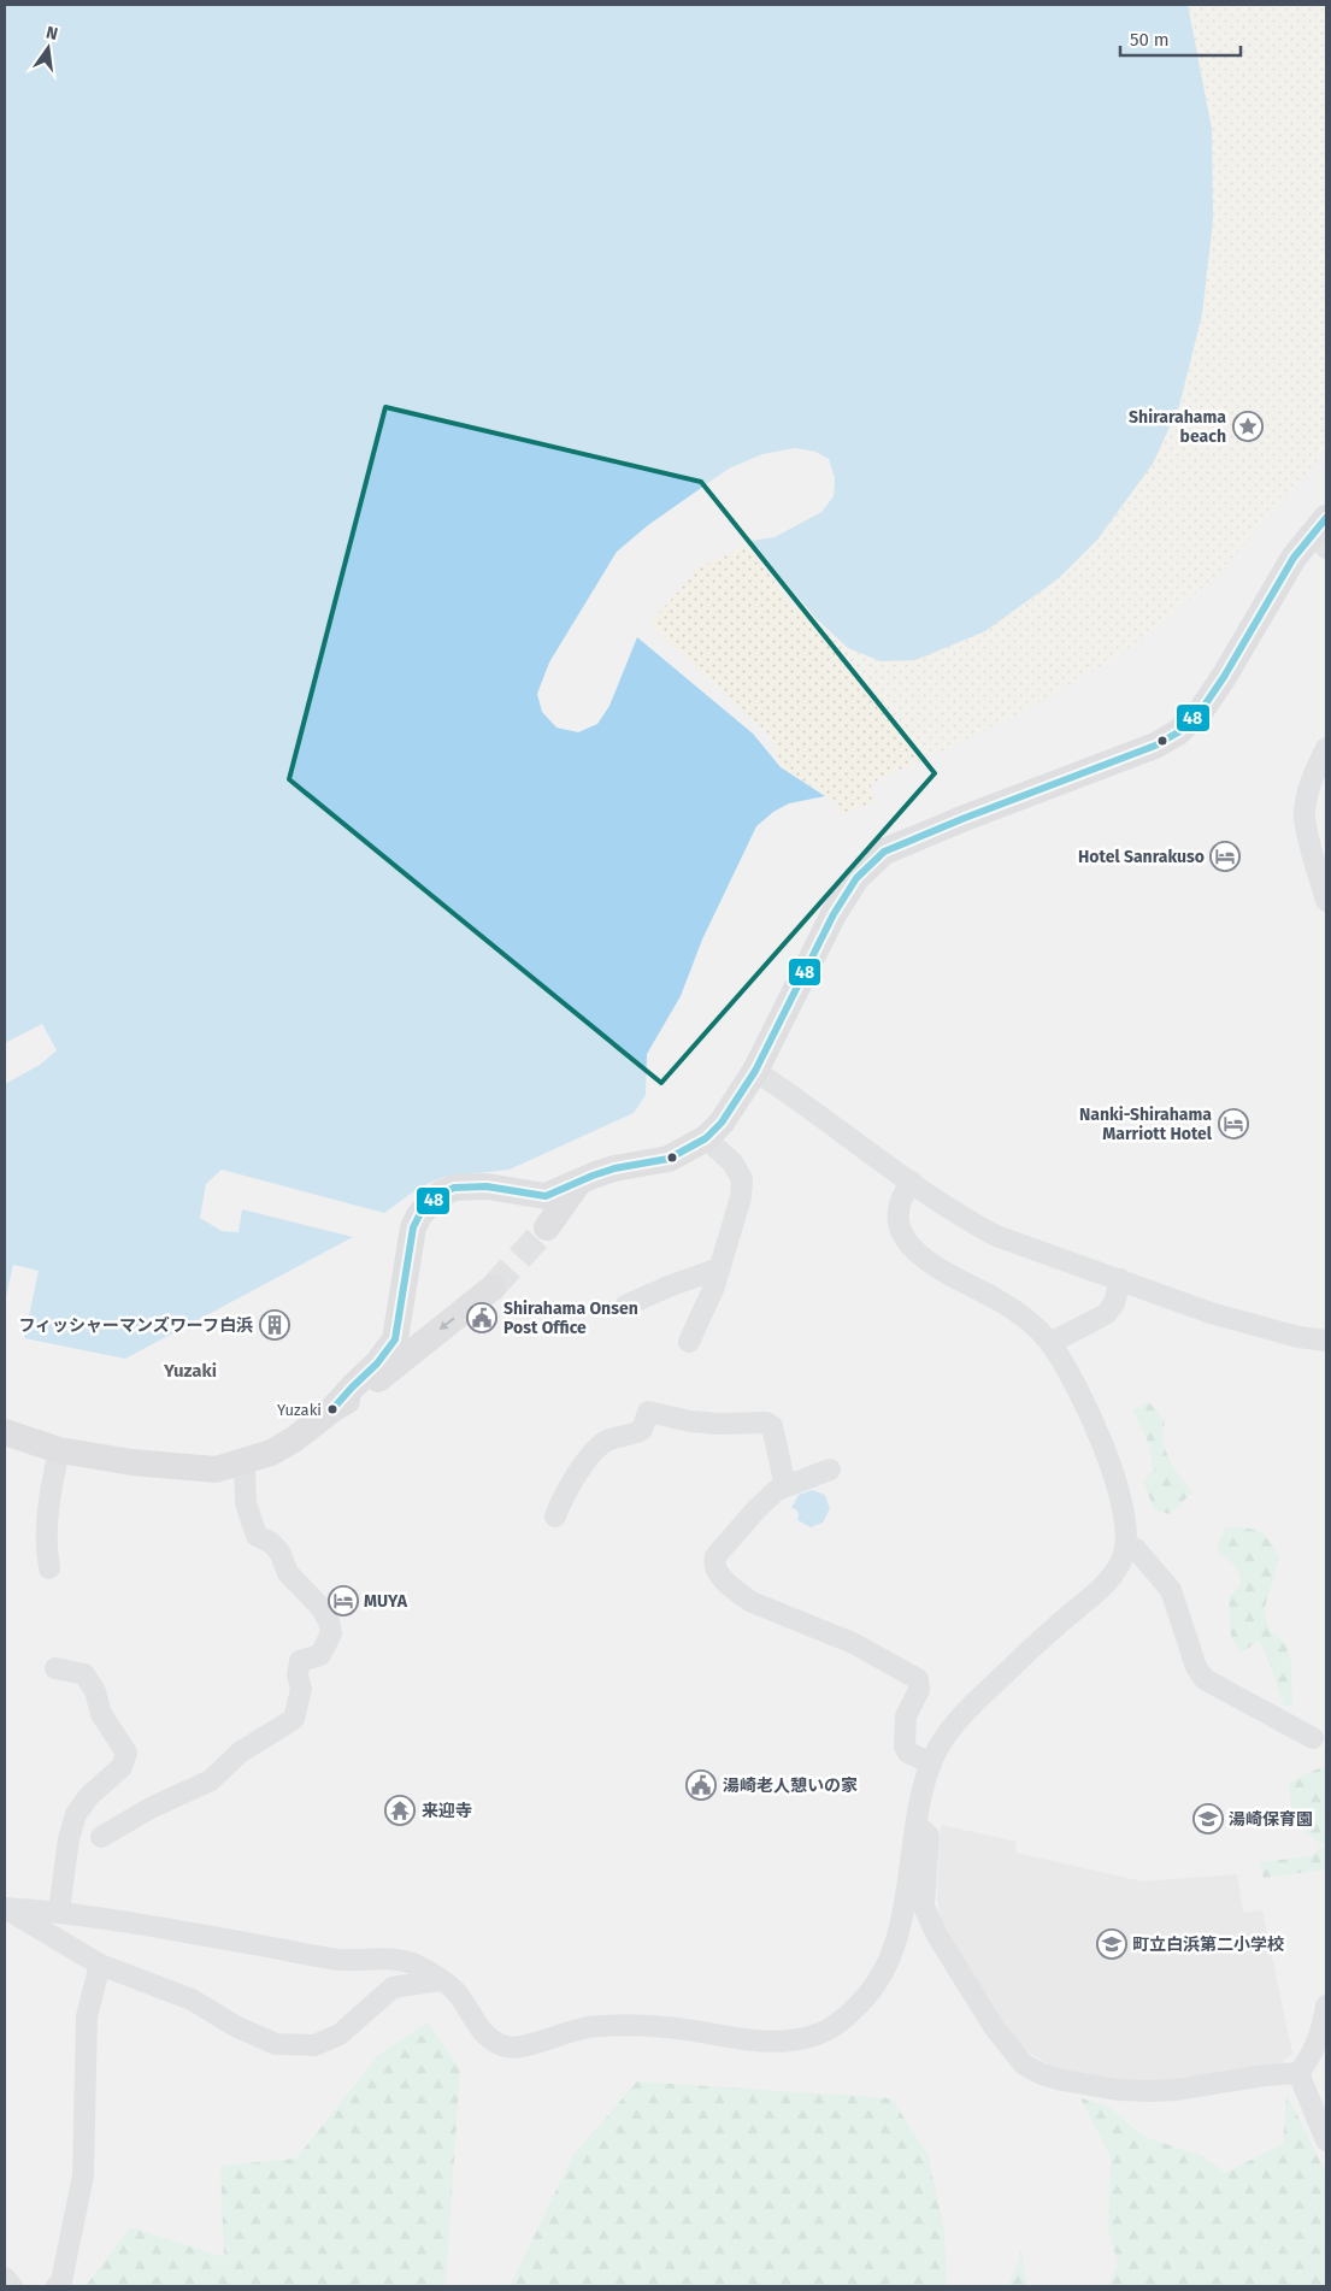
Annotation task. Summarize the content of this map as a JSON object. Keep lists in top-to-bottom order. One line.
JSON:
{"districts":["Yuzaki"],"places":{"place":["Shirarahama beach"],"hotel":["Hotel Sanrakuso","Nanki-Shirahama Marriott Hotel","MUYA"],"public building":["Shirahama Onsen Post Office","湯崎老人憩いの家"],"building":["フィッシャーマンズワーフ白浜"],"other":["Yuzaki"],"temple":["来迎寺"],"school or university":["湯崎保育園","町立白浜第二小学校"]},"lines":["transit line 48"],"scale_bar":"50 m","north":"top"}
